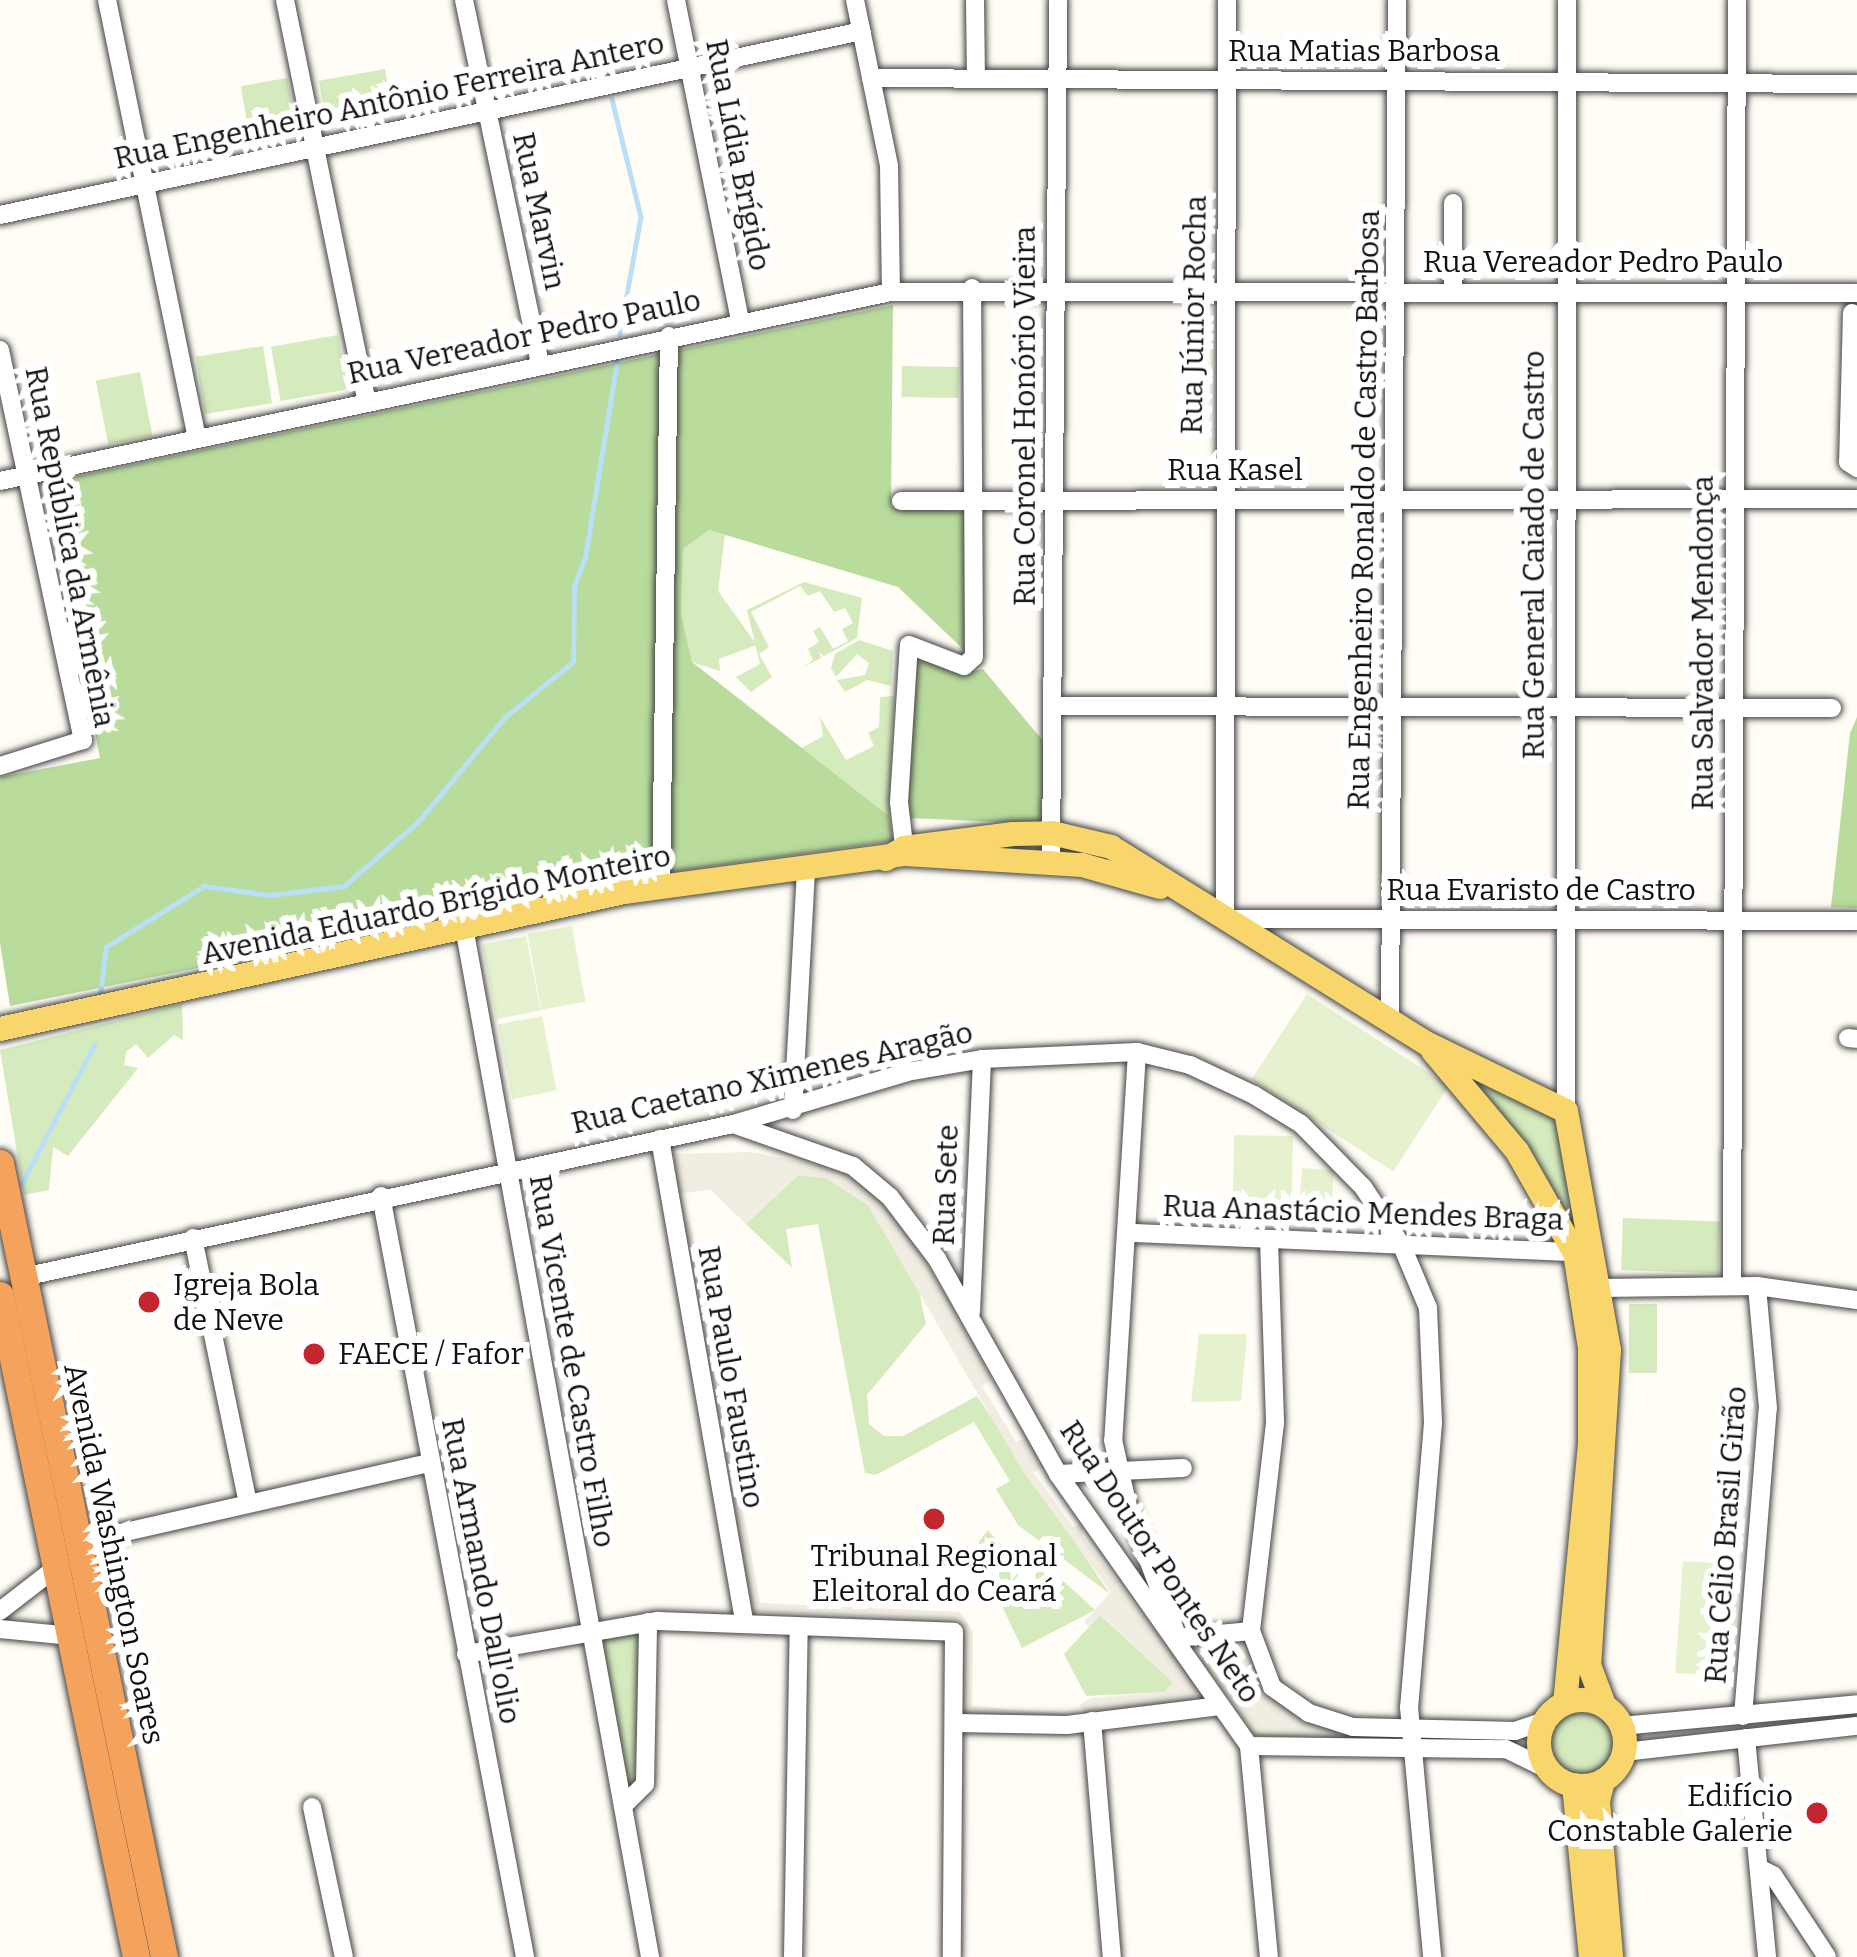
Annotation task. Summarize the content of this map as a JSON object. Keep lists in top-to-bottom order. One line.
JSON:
{"streets":{"highway":["Avenida Washington Soares"],"main road":["Avenida Eduardo Brígido Monteiro"],"street":["Rua Matias Barbosa","Rua Engenheiro Antônio Ferreira Antero","Rua Lídia Brígido","Rua Marvin","Rua Vereador Pedro Paulo","Rua Júnior Rocha","Rua Coronel Honório Vieira","Rua Kasel","Rua Engenheiro Ronaldo de Castro Barbosa","Rua República da Armênia","Rua General Caiado de Castro","Rua Salvador Mendonça","Rua Evaristo de Castro","Rua Caetano Ximenes Aragão","Rua Sete","Rua Anastácio Mendes Braga","Rua Vicente de Castro Filho","Rua Paulo Faustino","Rua Célio Brasil Girão","Rua Doutor Pontes Neto","Rua Armando Dall'olio"]},"crossings":[["Rua Matias Barbosa","Rua Júnior Rocha"],["Rua Matias Barbosa","Rua Coronel Honório Vieira"],["Rua Matias Barbosa","Rua Engenheiro Ronaldo de Castro Barbosa"],["Rua Matias Barbosa","Rua General Caiado de Castro"],["Rua Matias Barbosa","Rua Salvador Mendonça"],["Rua Engenheiro Antônio Ferreira Antero","Rua Lídia Brígido"],["Rua Engenheiro Antônio Ferreira Antero","Rua Marvin"],["Rua Lídia Brígido","Rua Vereador Pedro Paulo"],["Rua Marvin","Rua Vereador Pedro Paulo"],["Rua Vereador Pedro Paulo","Rua Júnior Rocha"],["Rua Vereador Pedro Paulo","Rua Coronel Honório Vieira"],["Rua Vereador Pedro Paulo","Rua Engenheiro Ronaldo de Castro Barbosa"],["Rua Vereador Pedro Paulo","Rua República da Armênia"],["Rua Vereador Pedro Paulo","Rua General Caiado de Castro"],["Rua Vereador Pedro Paulo","Rua Salvador Mendonça"],["Rua Júnior Rocha","Rua Kasel"],["Rua Júnior Rocha","Rua Evaristo de Castro"],["Rua Júnior Rocha","Avenida Eduardo Brígido Monteiro"],["Rua Coronel Honório Vieira","Rua Kasel"],["Rua Coronel Honório Vieira","Avenida Eduardo Brígido Monteiro"],["Rua Kasel","Rua Engenheiro Ronaldo de Castro Barbosa"],["Rua Kasel","Rua General Caiado de Castro"],["Rua Kasel","Rua Salvador Mendonça"],["Rua Engenheiro Ronaldo de Castro Barbosa","Rua Evaristo de Castro"],["Rua Engenheiro Ronaldo de Castro Barbosa","Avenida Eduardo Brígido Monteiro"],["Rua General Caiado de Castro","Rua Evaristo de Castro"],["Rua General Caiado de Castro","Avenida Eduardo Brígido Monteiro"],["Rua Salvador Mendonça","Rua Evaristo de Castro"],["Rua Evaristo de Castro","Avenida Eduardo Brígido Monteiro"],["Avenida Eduardo Brígido Monteiro","Rua Vicente de Castro Filho"],["Rua Caetano Ximenes Aragão","Rua Sete"],["Rua Caetano Ximenes Aragão","Rua Anastácio Mendes Braga"],["Rua Caetano Ximenes Aragão","Rua Vicente de Castro Filho"],["Rua Caetano Ximenes Aragão","Rua Paulo Faustino"],["Rua Caetano Ximenes Aragão","Avenida Washington Soares"],["Rua Caetano Ximenes Aragão","Rua Doutor Pontes Neto"],["Rua Caetano Ximenes Aragão","Rua Armando Dall'olio"],["Rua Sete","Rua Doutor Pontes Neto"]],"places":["Igreja Bola de Neve","FAECE / Fafor","Tribunal Regional Eleitoral do Ceará","Edifício Constable Galerie"]}
